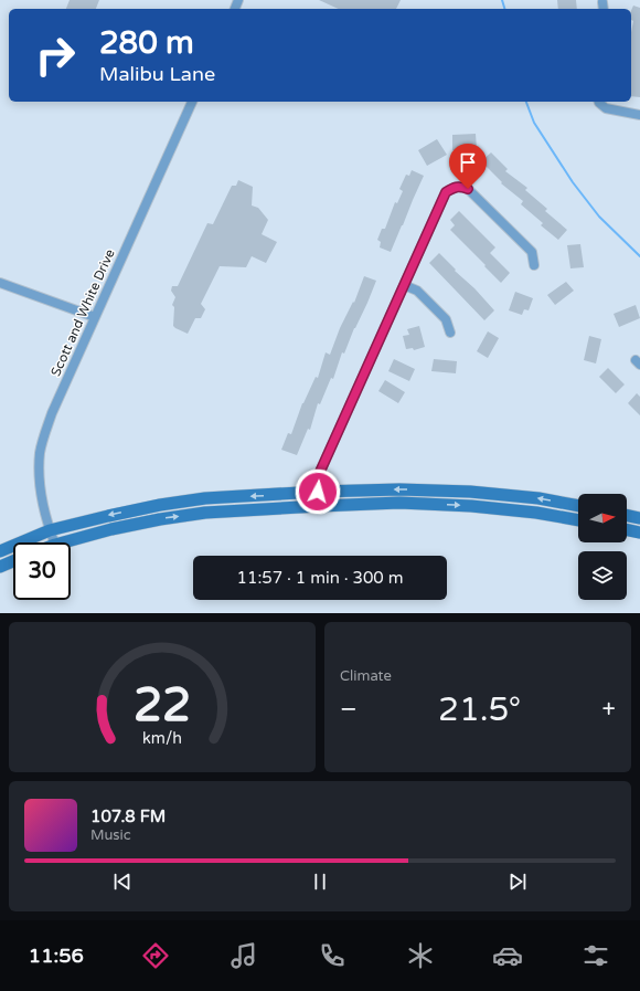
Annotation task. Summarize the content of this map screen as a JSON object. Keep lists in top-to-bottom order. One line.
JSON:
{"streets":{"street":["Scott and White Drive"]},"north":"right","page":{"turn":["280 m","Malibu Lane"],"limit":"30","trip":"11:57 · 1 min · 300 m","tile":"Climate","heat":["−","21.5°","+"],"song":["107.8 FM","Music"],"tabs":"11:56","gauge":["22","km/h"]}}
